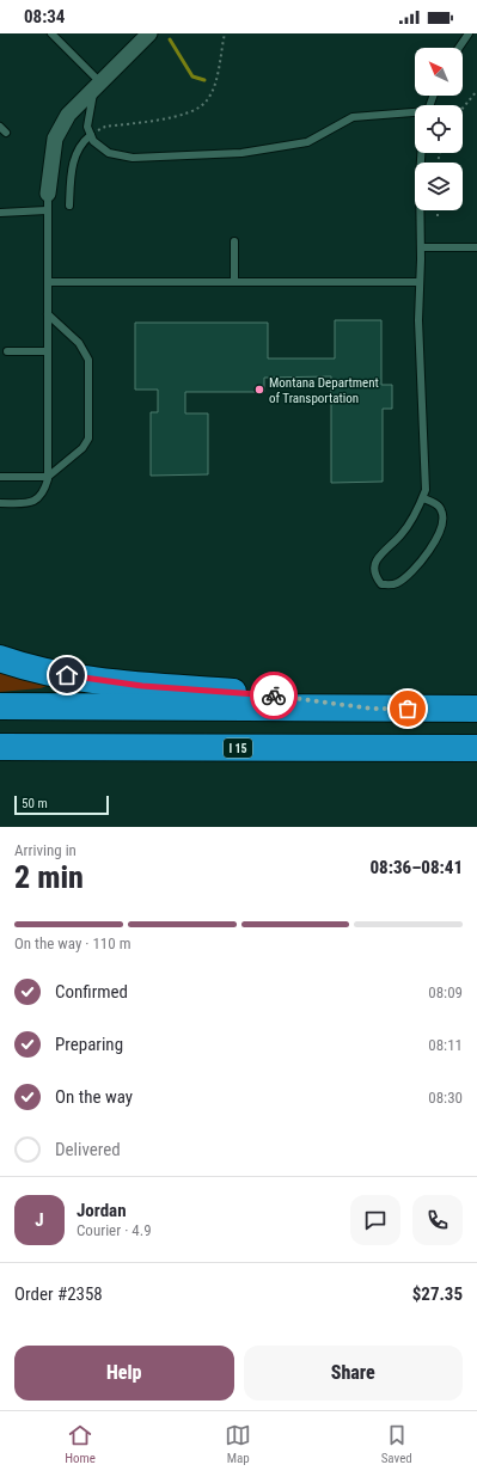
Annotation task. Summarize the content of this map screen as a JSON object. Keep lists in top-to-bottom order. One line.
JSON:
{"streets":{"highway":["I 15"]},"places":["Montana Department of Transportation"],"scale_bar":"50 m","north":"top left","page":{"status":"08:34","scale":"50 m","heading":["2 min","Arriving in","08:36–08:41"],"panel":["Jordan","Courier · 4.9","Order #2358","$27.35"],"bar":"On the way · 110 m","list":[["Confirmed","08:09"],["Preparing","08:11"],["On the way","08:30"],"Delivered"],"round":"J","buttons":["Help","Share"],"tabs":["Home","Map","Saved"]}}
